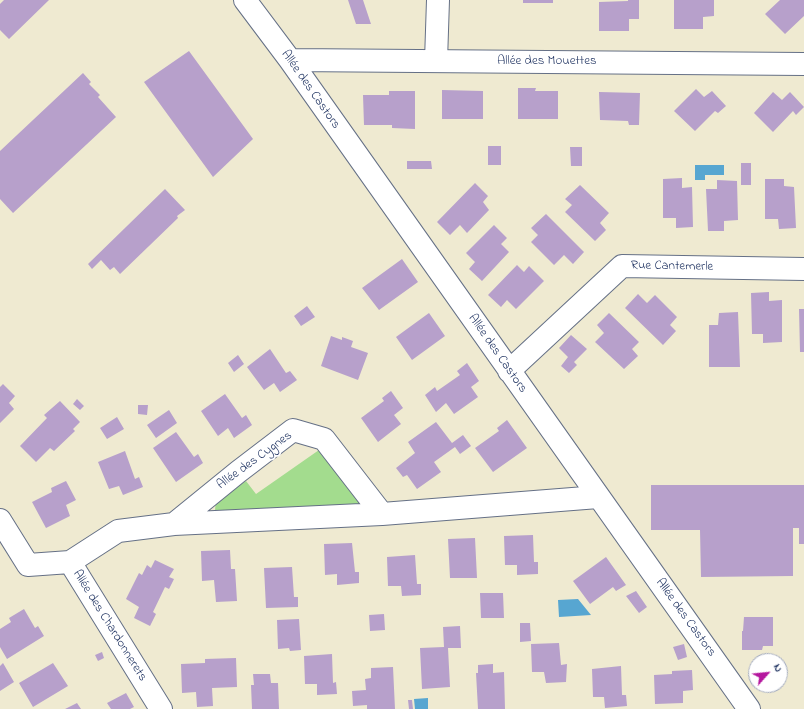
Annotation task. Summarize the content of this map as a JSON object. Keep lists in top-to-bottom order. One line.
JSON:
{"streets":{"street":["Allée des Mouettes","Allée des Castors","Rue Cantemerle","Allée des Cygnes","Allée des Chardonnerets"]},"crossings":[["Allée des Mouettes","Allée des Castors"],["Allée des Castors","Rue Cantemerle"]],"north":"top right"}
